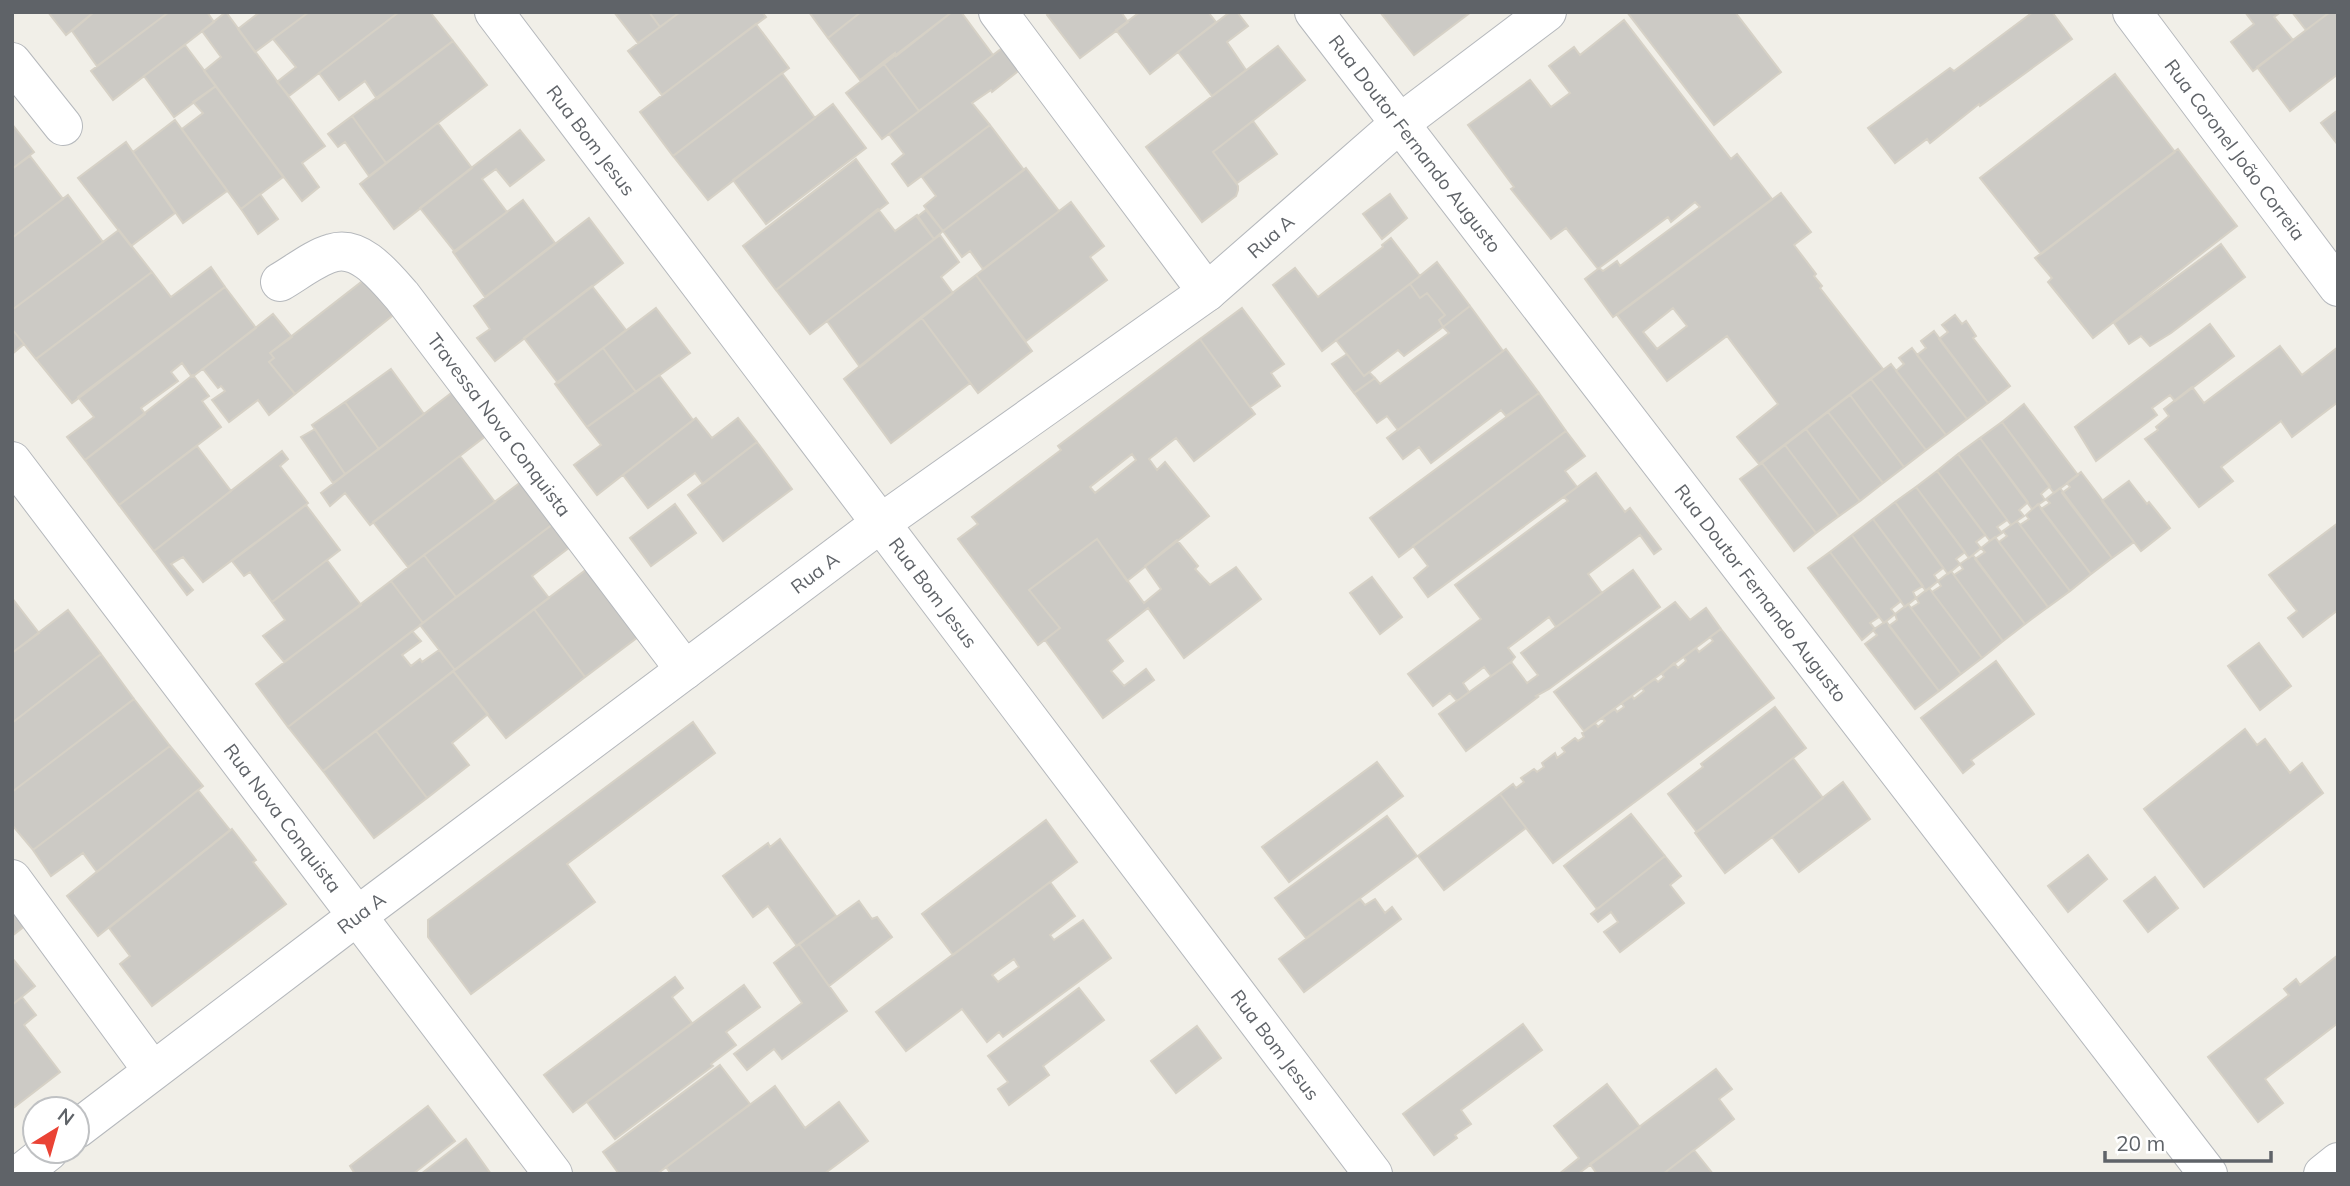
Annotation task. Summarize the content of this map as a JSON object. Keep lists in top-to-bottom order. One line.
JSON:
{"streets":{"street":["Rua Bom Jesus","Rua Doutor Fernando Augusto","Rua Coronel João Correia","Rua A","Travessa Nova Conquista","Rua Nova Conquista"]},"crossings":[["Rua Bom Jesus","Rua A"],["Rua Doutor Fernando Augusto","Rua A"],["Rua A","Travessa Nova Conquista"],["Rua A","Rua Nova Conquista"]],"scale_bar":"20 m","north":"top right"}
